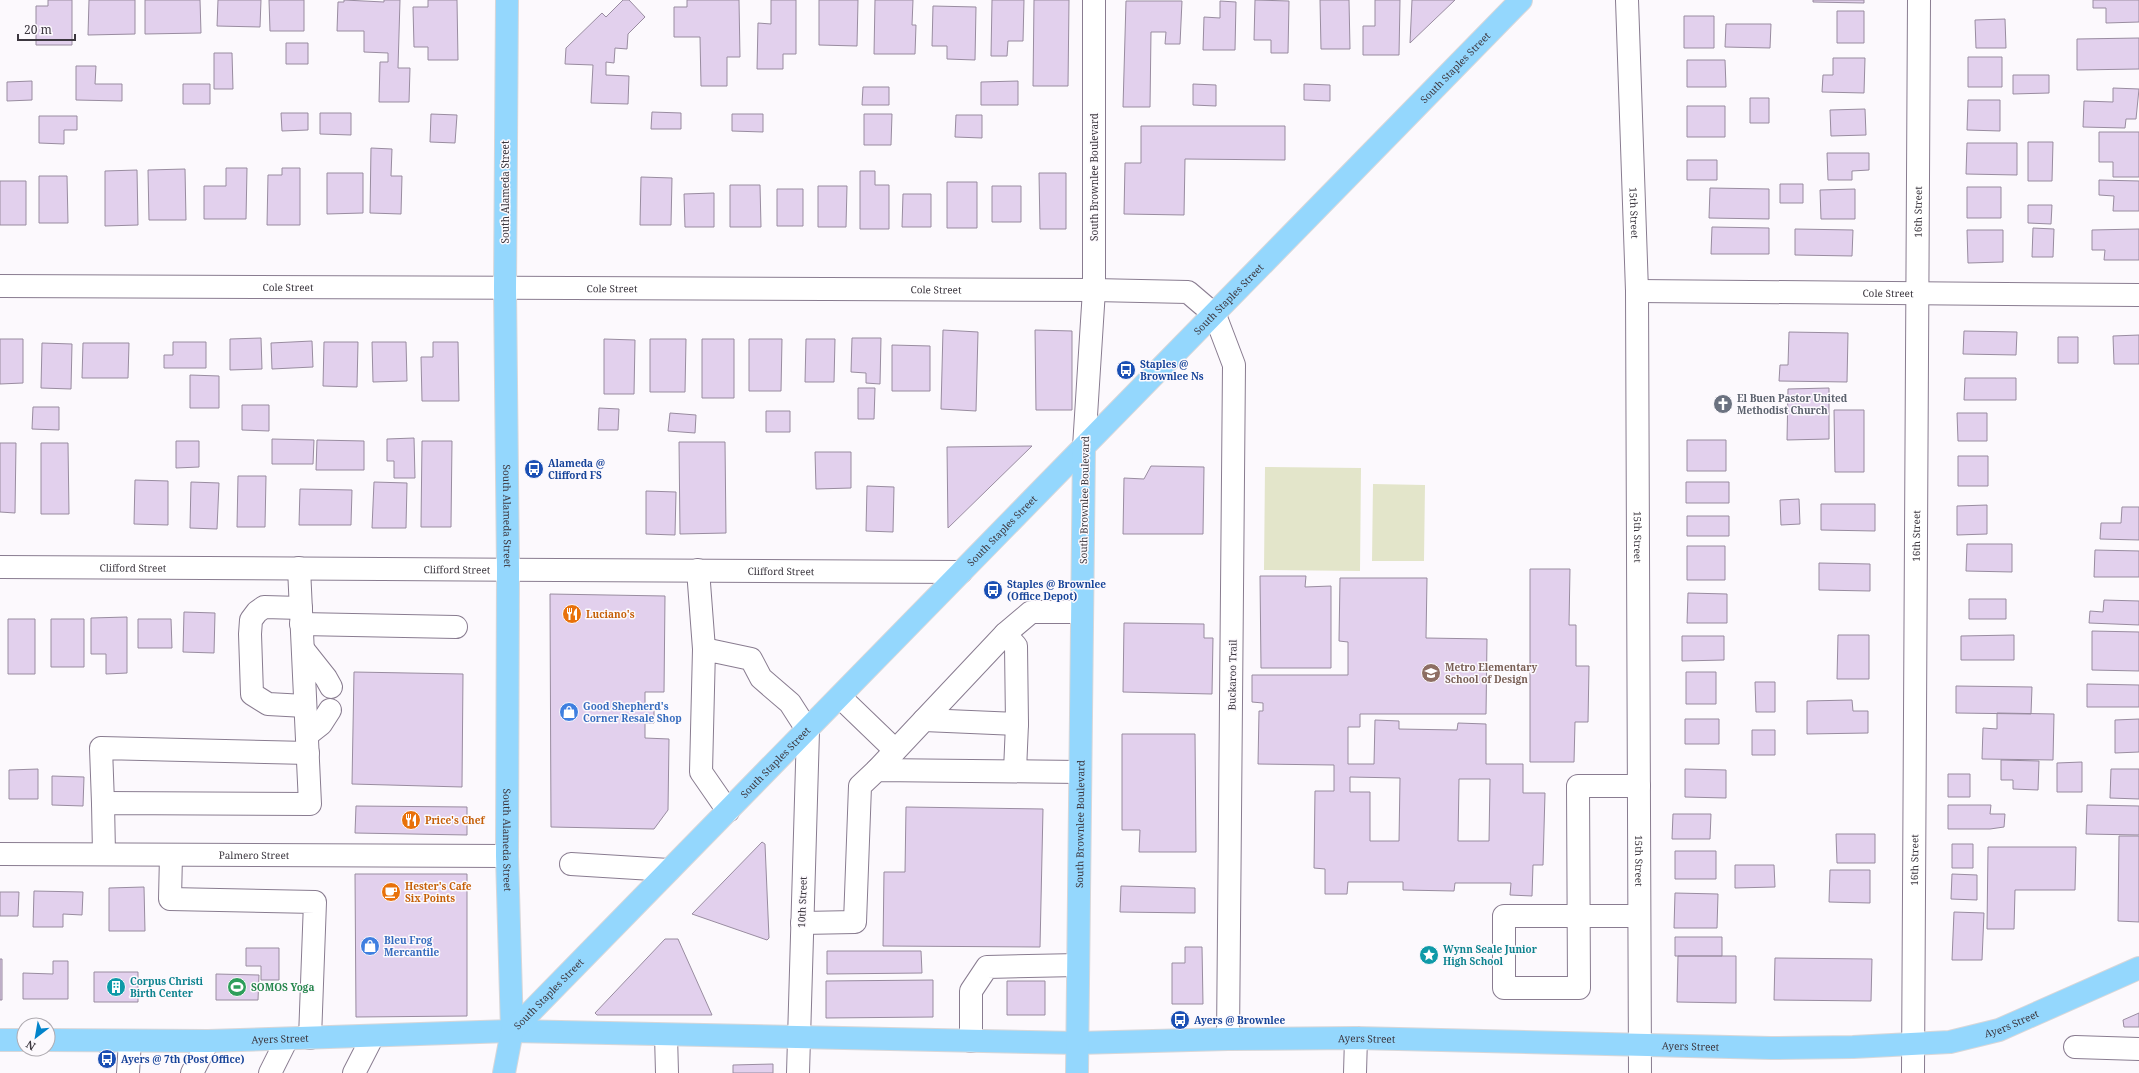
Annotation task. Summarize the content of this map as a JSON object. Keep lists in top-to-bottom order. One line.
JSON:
{"streets":{"main road":["South Staples Street","South Brownlee Boulevard","South Alameda Street","Ayers Street"],"street":["15th Street","16th Street","Cole Street","Clifford Street","Buckaroo Trail","Palmero Street","10th Street"]},"crossings":[["South Staples Street","South Brownlee Boulevard"],["South Staples Street","South Alameda Street"],["South Staples Street","Cole Street"],["South Staples Street","Clifford Street"],["South Staples Street","Buckaroo Trail"],["South Staples Street","10th Street"],["South Staples Street","Ayers Street"],["South Brownlee Boulevard","Cole Street"],["South Brownlee Boulevard","Ayers Street"],["South Alameda Street","Cole Street"],["South Alameda Street","Clifford Street"],["South Alameda Street","Palmero Street"],["South Alameda Street","Ayers Street"],["15th Street","Cole Street"],["15th Street","Ayers Street"],["16th Street","Cole Street"],["16th Street","Ayers Street"],["Cole Street","Buckaroo Trail"],["Buckaroo Trail","Ayers Street"],["10th Street","Ayers Street"]],"places":{"bus stop":["Staples @ Brownlee Ns","Alameda @ Clifford FS","Staples @ Brownlee (Office Depot)","Ayers @ Brownlee","Ayers @ 7th (Post Office)"],"church":["El Buen Pastor United Methodist Church"],"restaurant":["Luciano's","Price's Chef"],"school or university":["Metro Elementary School of Design"],"shop":["Good Shepherd's Corner Resale Shop","Bleu Frog Mercantile"],"cafe":["Hester's Cafe Six Points"],"place":["Wynn Seale Junior High School"],"building":["Corpus Christi Birth Center"],"sports":["SOMOS Yoga"]},"scale_bar":"20 m","north":"bottom left"}
